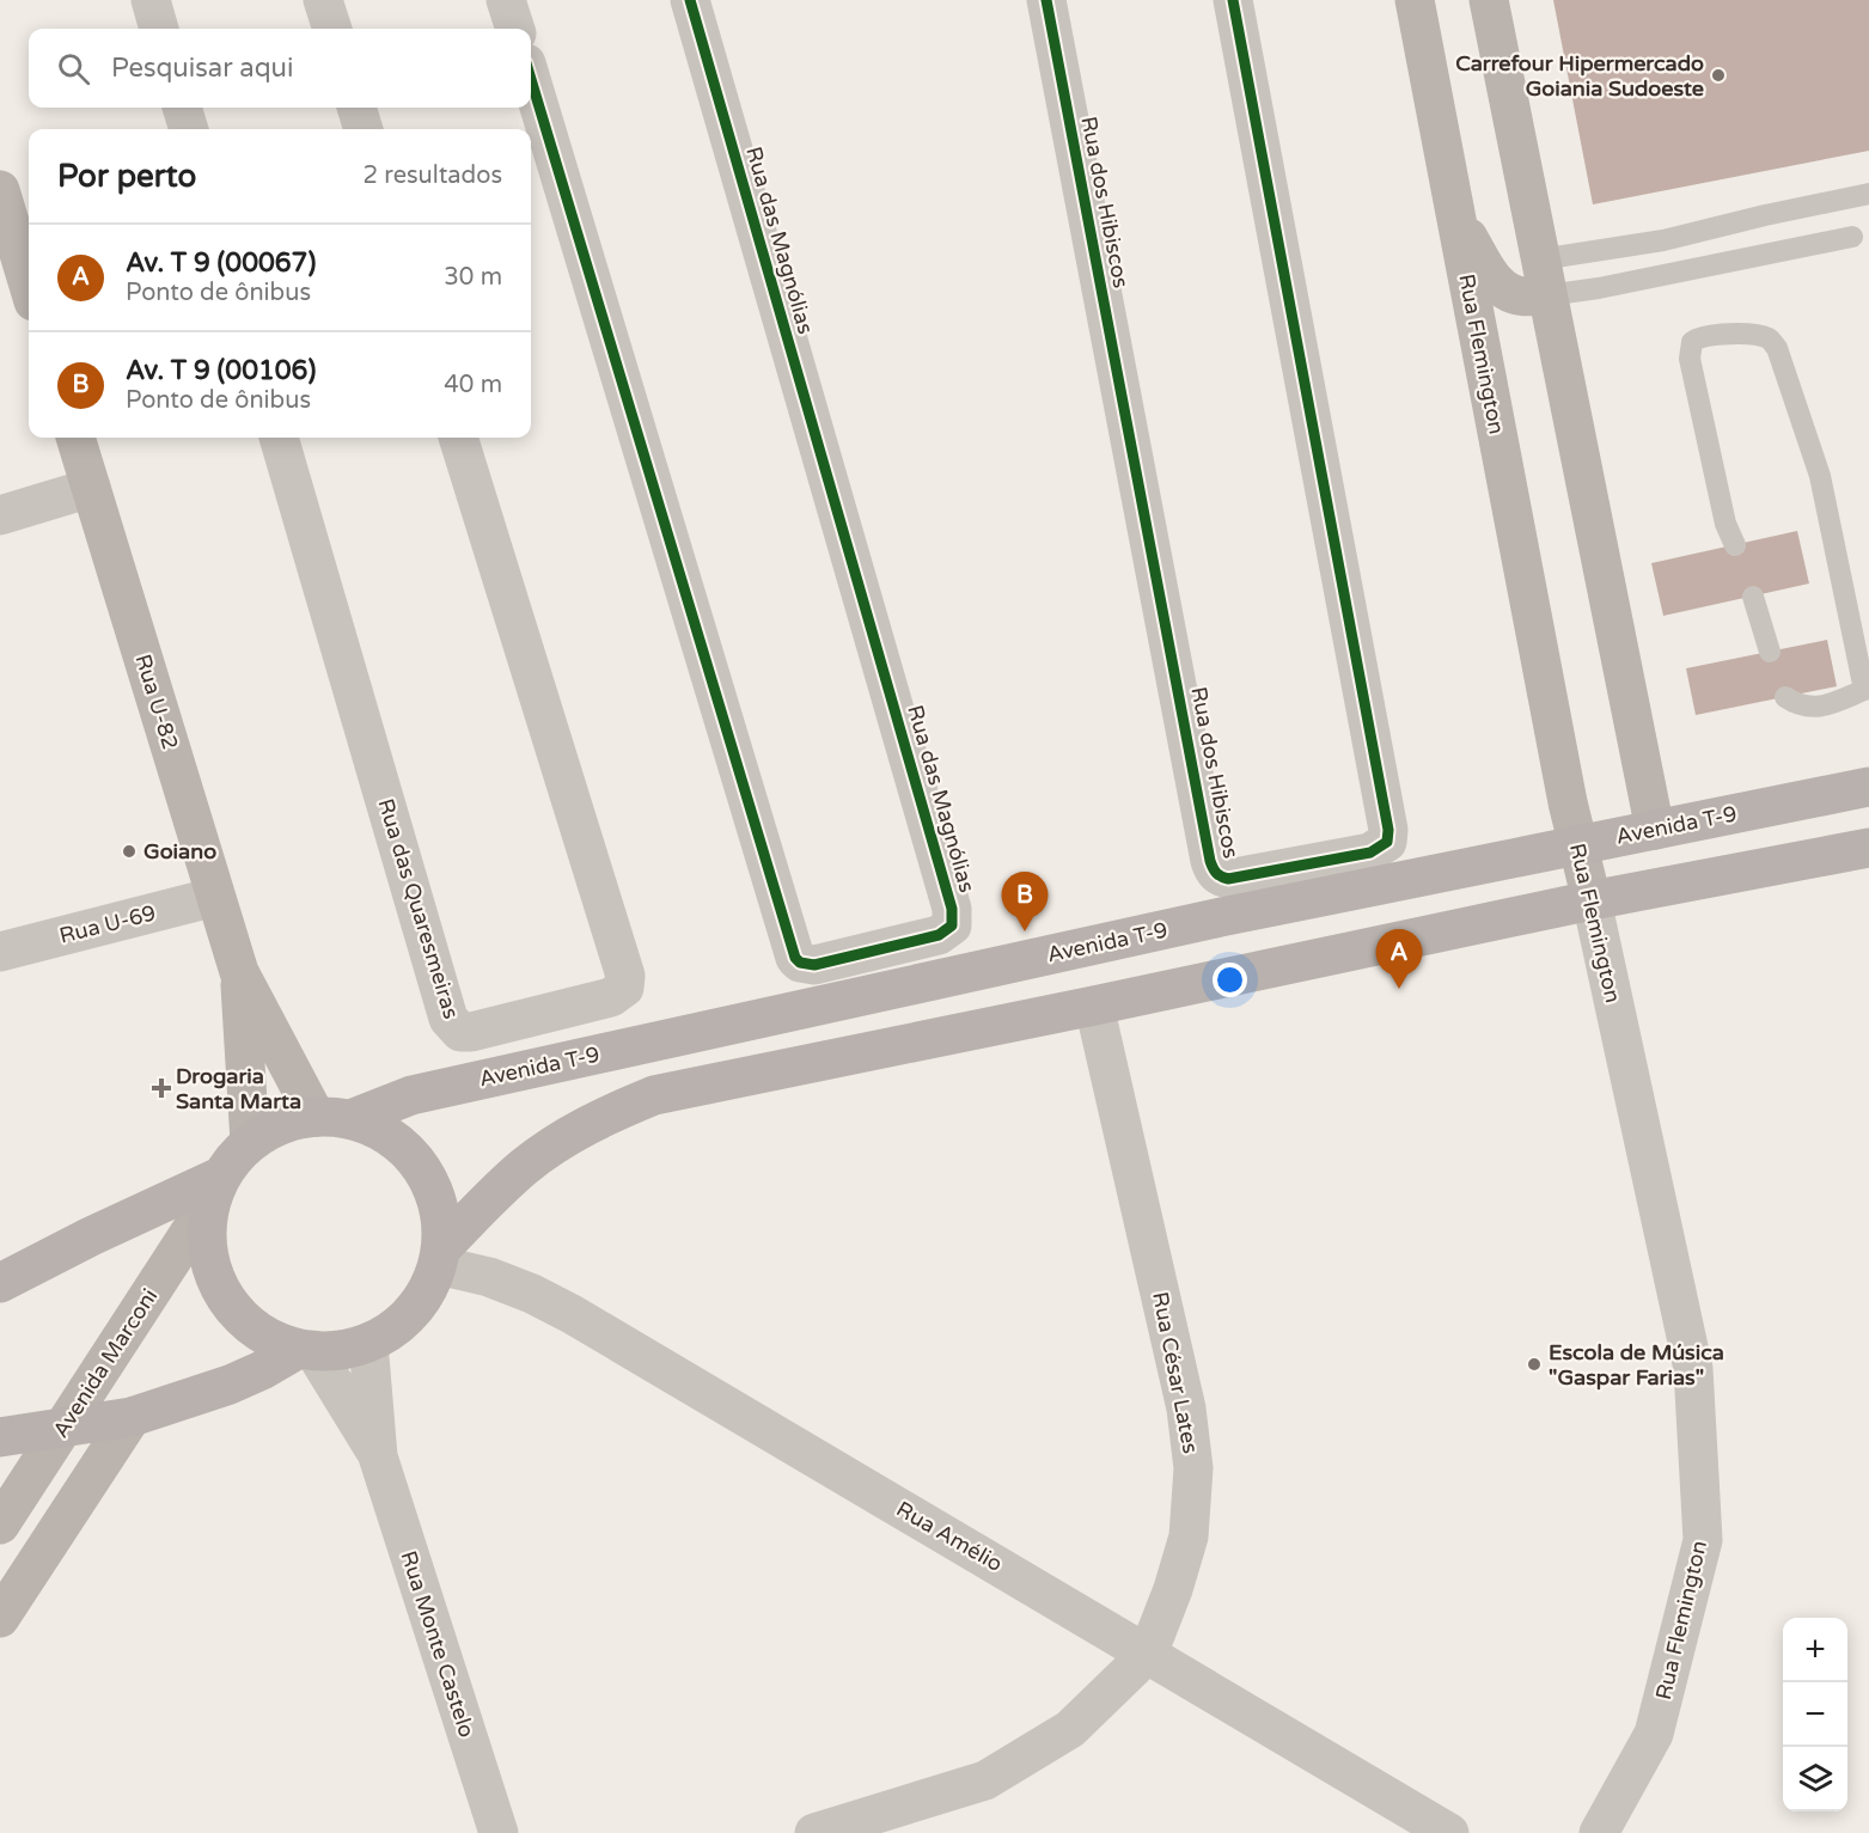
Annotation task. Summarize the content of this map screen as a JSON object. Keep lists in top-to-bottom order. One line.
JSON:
{"streets":{"main road":["Avenida T-9"],"street":["Rua dos Hibiscos","Rua das Magnólias","Rua Flemington","Rua U-82","Rua das Quaresmeiras","Rua U-69","Avenida Marconi","Rua César Lates","Rua Amélio","Rua Monte Castelo"]},"crossings":[["Rua Flemington","Avenida T-9"],["Rua U-82","Avenida T-9"],["Rua U-82","Rua U-69"],["Rua U-82","Avenida Marconi"],["Rua U-82","Rua Amélio"],["Rua U-82","Rua Monte Castelo"],["Avenida T-9","Avenida Marconi"],["Avenida T-9","Rua Amélio"],["Avenida T-9","Rua Monte Castelo"],["Avenida Marconi","Rua Amélio"],["Avenida Marconi","Rua Monte Castelo"],["Rua César Lates","Rua Amélio"],["Rua Amélio","Rua Monte Castelo"]],"places":{"other":["Carrefour Hipermercado Goiania Sudoeste","Goiano","Escola de Música \"Gaspar Farias\""],"health":["Drogaria Santa Marta"]},"page":{"search":"Pesquisar aqui","heading":["Por perto","2 resultados"],"list":[{"mark":"A","name":"Av. T 9 (00067)","note":"Ponto de ônibus","value":"30 m"},{"mark":"B","name":"Av. T 9 (00106)","note":"Ponto de ônibus","value":"40 m"}],"pins":["B","A"],"map_buttons":["+","−"]}}
